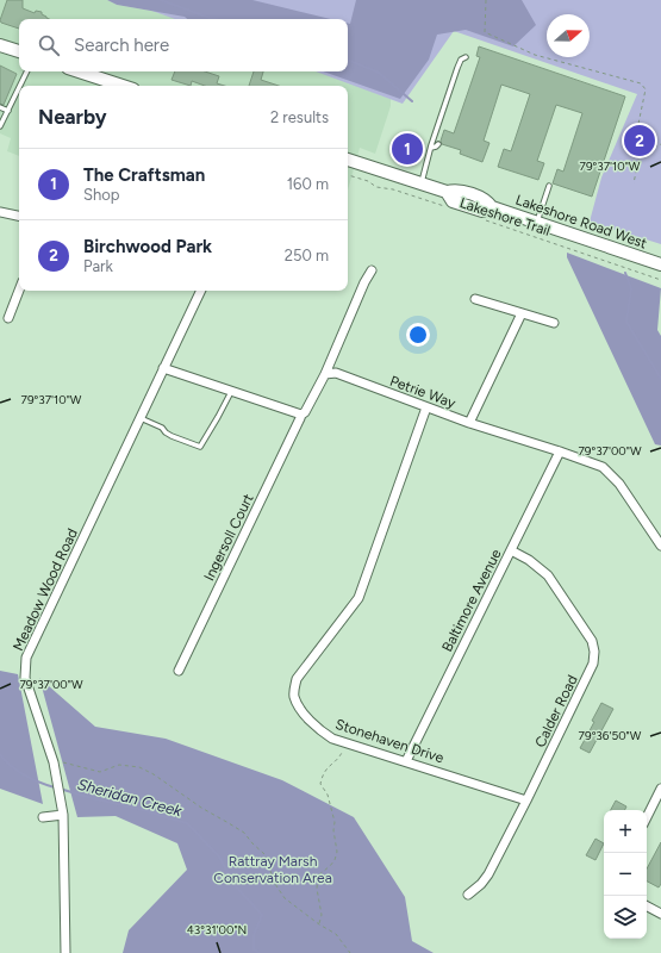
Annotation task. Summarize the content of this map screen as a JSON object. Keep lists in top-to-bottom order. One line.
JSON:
{"streets":{"main road":["Lakeshore Road West"],"street":["Petrie Way","Ingersoll Court","Meadow Wood Road","Baltimore Avenue","Calder Road","Stonehaven Drive"],"path":["Lakeshore Trail"]},"crossings":[["Petrie Way","Baltimore Avenue"],["Petrie Way","Stonehaven Drive"],["Baltimore Avenue","Calder Road"],["Baltimore Avenue","Stonehaven Drive"],["Calder Road","Stonehaven Drive"]],"water":["Sheridan Creek"],"parks":["Rattray Marsh Conservation Area"],"north":"right","page":{"search":"Search here","heading":["Nearby","2 results"],"pins":["2","1"],"list":[{"mark":"1","name":"The Craftsman","note":"Shop","value":"160 m"},{"mark":"2","name":"Birchwood Park","note":"Park","value":"250 m"}],"map_buttons":["+","−"]},"coordinates":["79°37'10\"W","79°37'00\"W","79°36'50\"W","43°31'00\"N"]}
